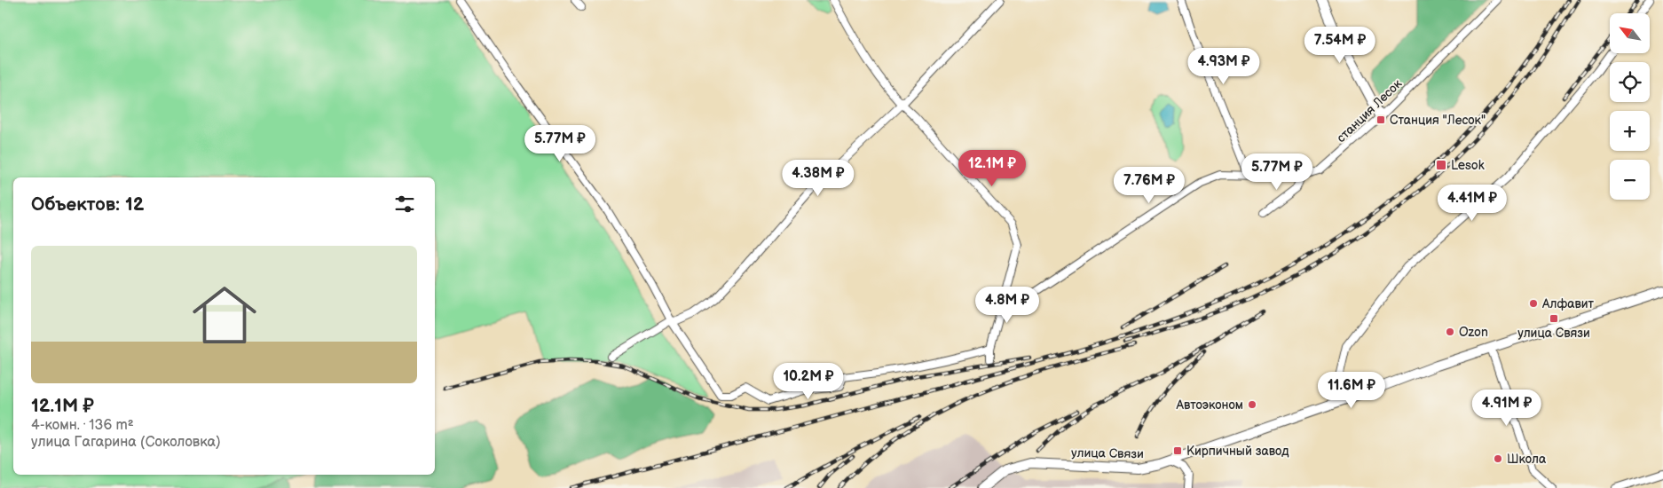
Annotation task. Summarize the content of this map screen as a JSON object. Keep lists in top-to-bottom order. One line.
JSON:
{"streets":{"street":["станция Лесок","улица Связи"]},"places":{"transit":["Станция \"Лесок\"","Lesok","улица Связи","Кирпичный завод"],"other":["Алфавит","Ozon","Автоэконом","Школа"]},"north":"top left","page":{"map_buttons":["+","−"],"price":["7.54M ₽","4.93M ₽","5.77M ₽","12.1M ₽","5.77M ₽","4.38M ₽","7.76M ₽","4.41M ₽","4.8M ₽","10.2M ₽","11.6M ₽","4.91M ₽"],"heading":"Объектов: 12","list":[{"name":"12.1M ₽","note":"4-комн. · 136 m² · улица Гагарина (Соколовка)"}]}}
